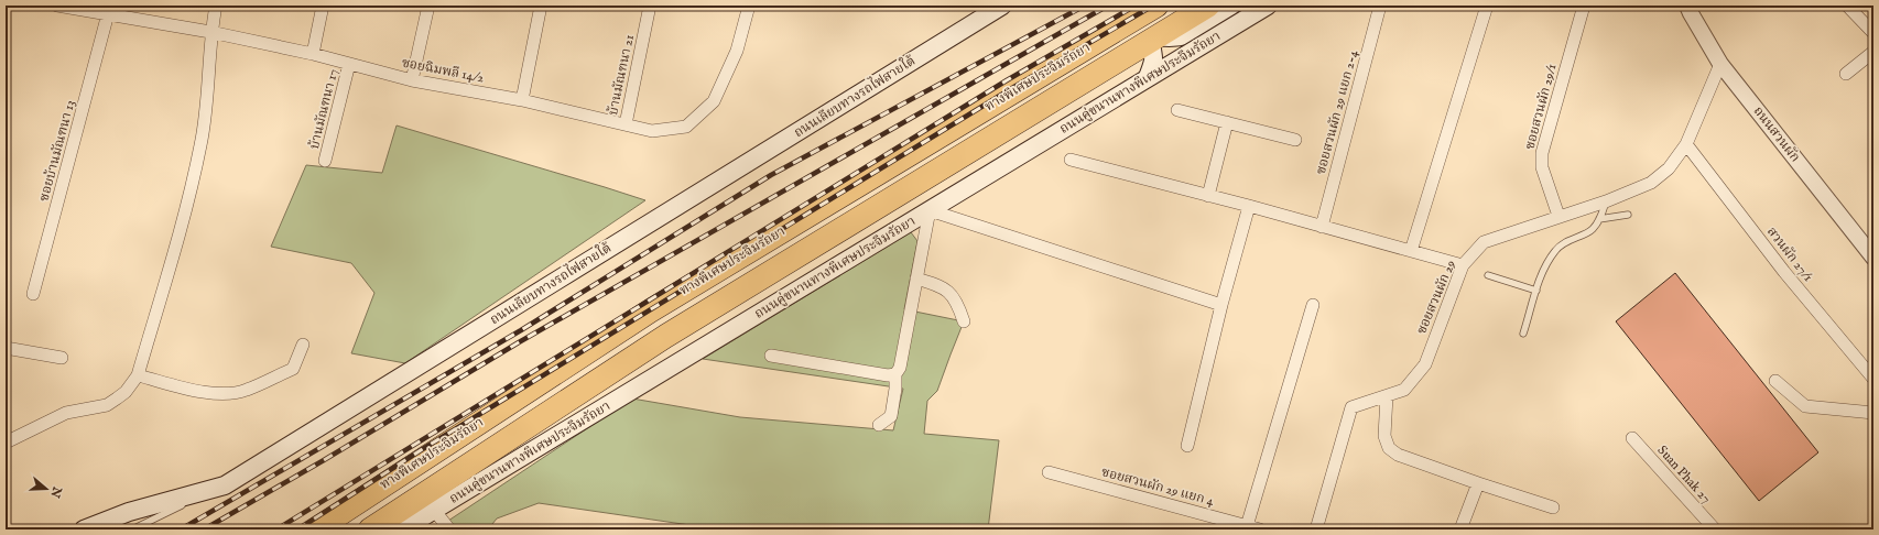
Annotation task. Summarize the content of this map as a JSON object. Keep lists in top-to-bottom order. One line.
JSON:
{"streets":{"highway":["ทางพิเศษประจิมรัถยา"],"main road":["ถนนคู่ขนานทางพิเศษประจิมรัถยา","ถนนเลียบทางรถไฟสายใต้"],"street":["ซอยฉิมพลี 14/2","บ้านมัณฑนา 21","ซอยสวนผัก 29/1","บ้านมัณฑนา 17","ซอยสวนผัก 29 แยก 2-4","ถนนสวนผัก","ซอยบ้านมัณฑนา 13","สวนผัก 27/1","ซอยสวนผัก 29","Suan Phak 27","ซอยสวนผัก 29 แยก 4"]},"crossings":[["ซอยฉิมพลี 14/2","บ้านมัณฑนา 21"],["ซอยฉิมพลี 14/2","บ้านมัณฑนา 17"],["ซอยฉิมพลี 14/2","ซอยบ้านมัณฑนา 13"],["ซอยสวนผัก 29/1","ซอยสวนผัก 29"],["ถนนสวนผัก","ซอยสวนผัก 29"],["สวนผัก 27/1","ซอยสวนผัก 29"]],"north":"right"}
